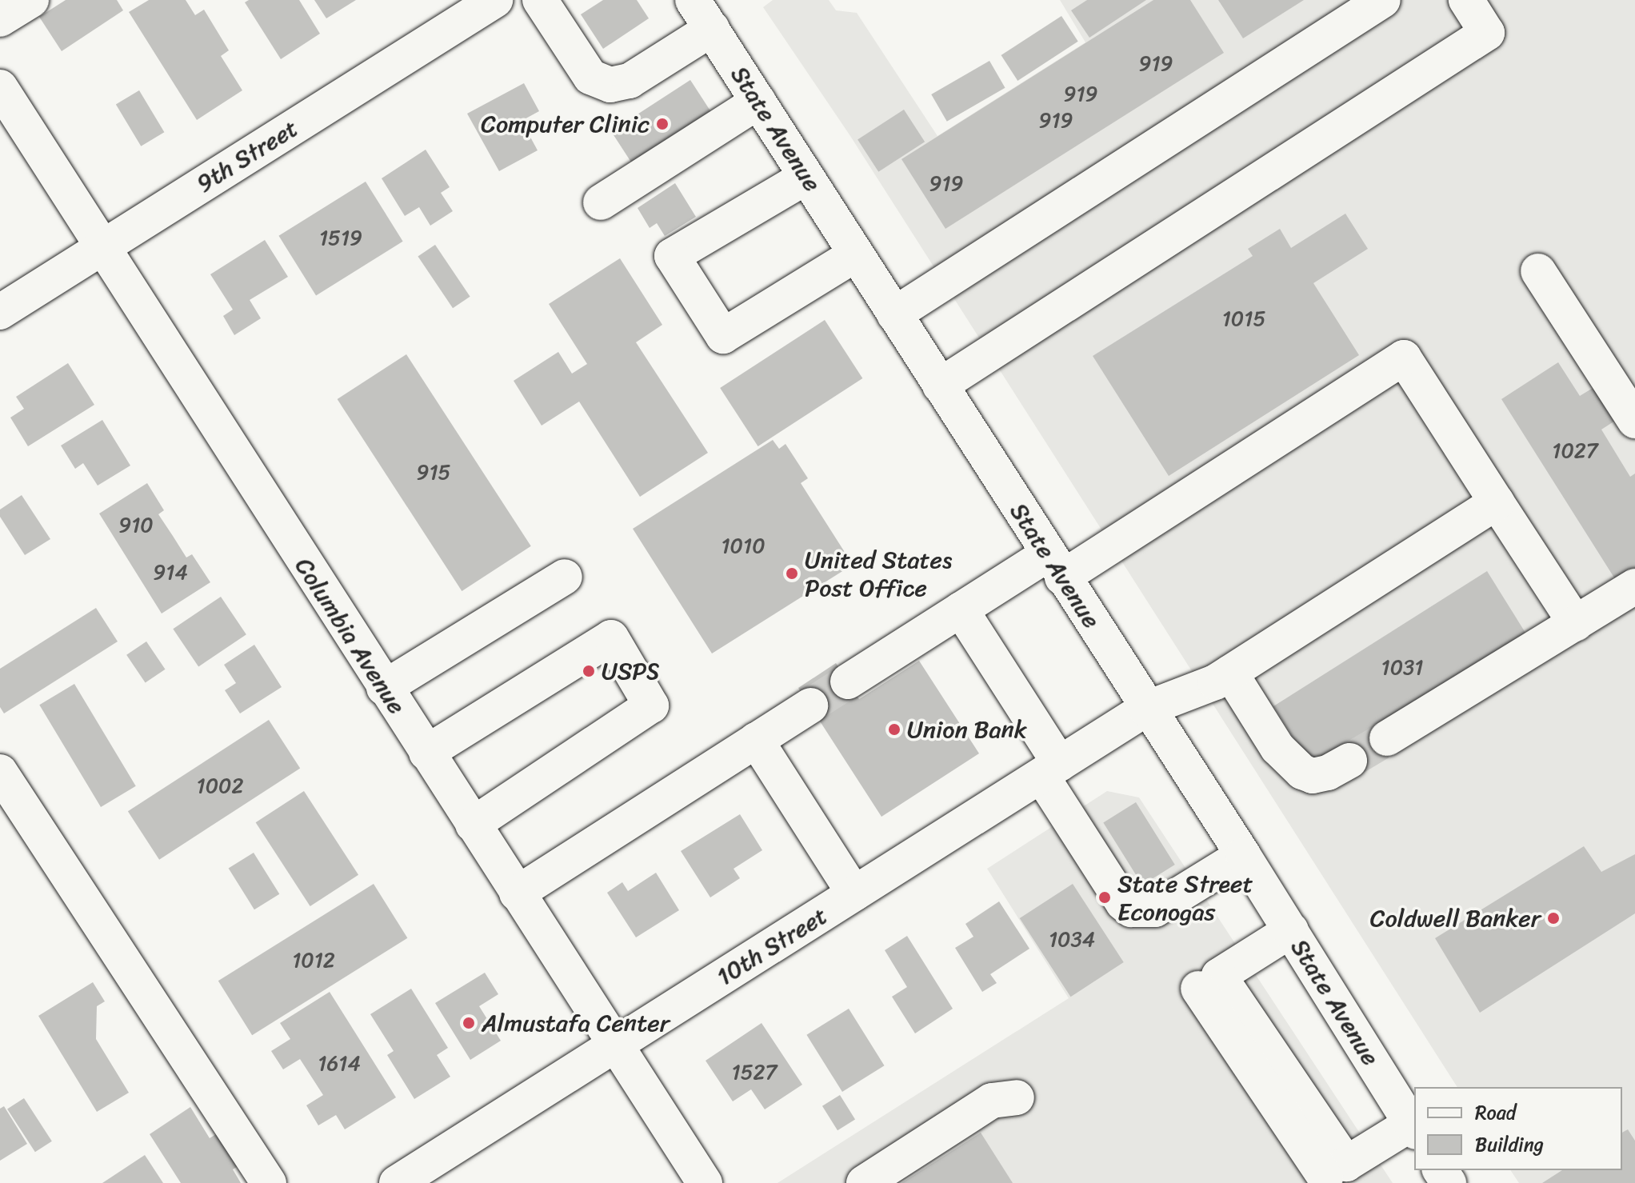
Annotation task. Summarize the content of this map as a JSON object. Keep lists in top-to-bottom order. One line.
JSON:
{"streets":{"street":["State Avenue","9th Street","Columbia Avenue","10th Street"]},"crossings":[["State Avenue","10th Street"],["9th Street","Columbia Avenue"],["Columbia Avenue","10th Street"]],"places":["Computer Clinic","United States Post Office","USPS","Union Bank","State Street Econogas","Coldwell Banker","Almustafa Center"],"house_numbers":["919","919","919","919","1519","1015","1027","915","910","1010","914","1031","1002","1034","1012","1614","1527"],"legend":["Road","Building"]}
